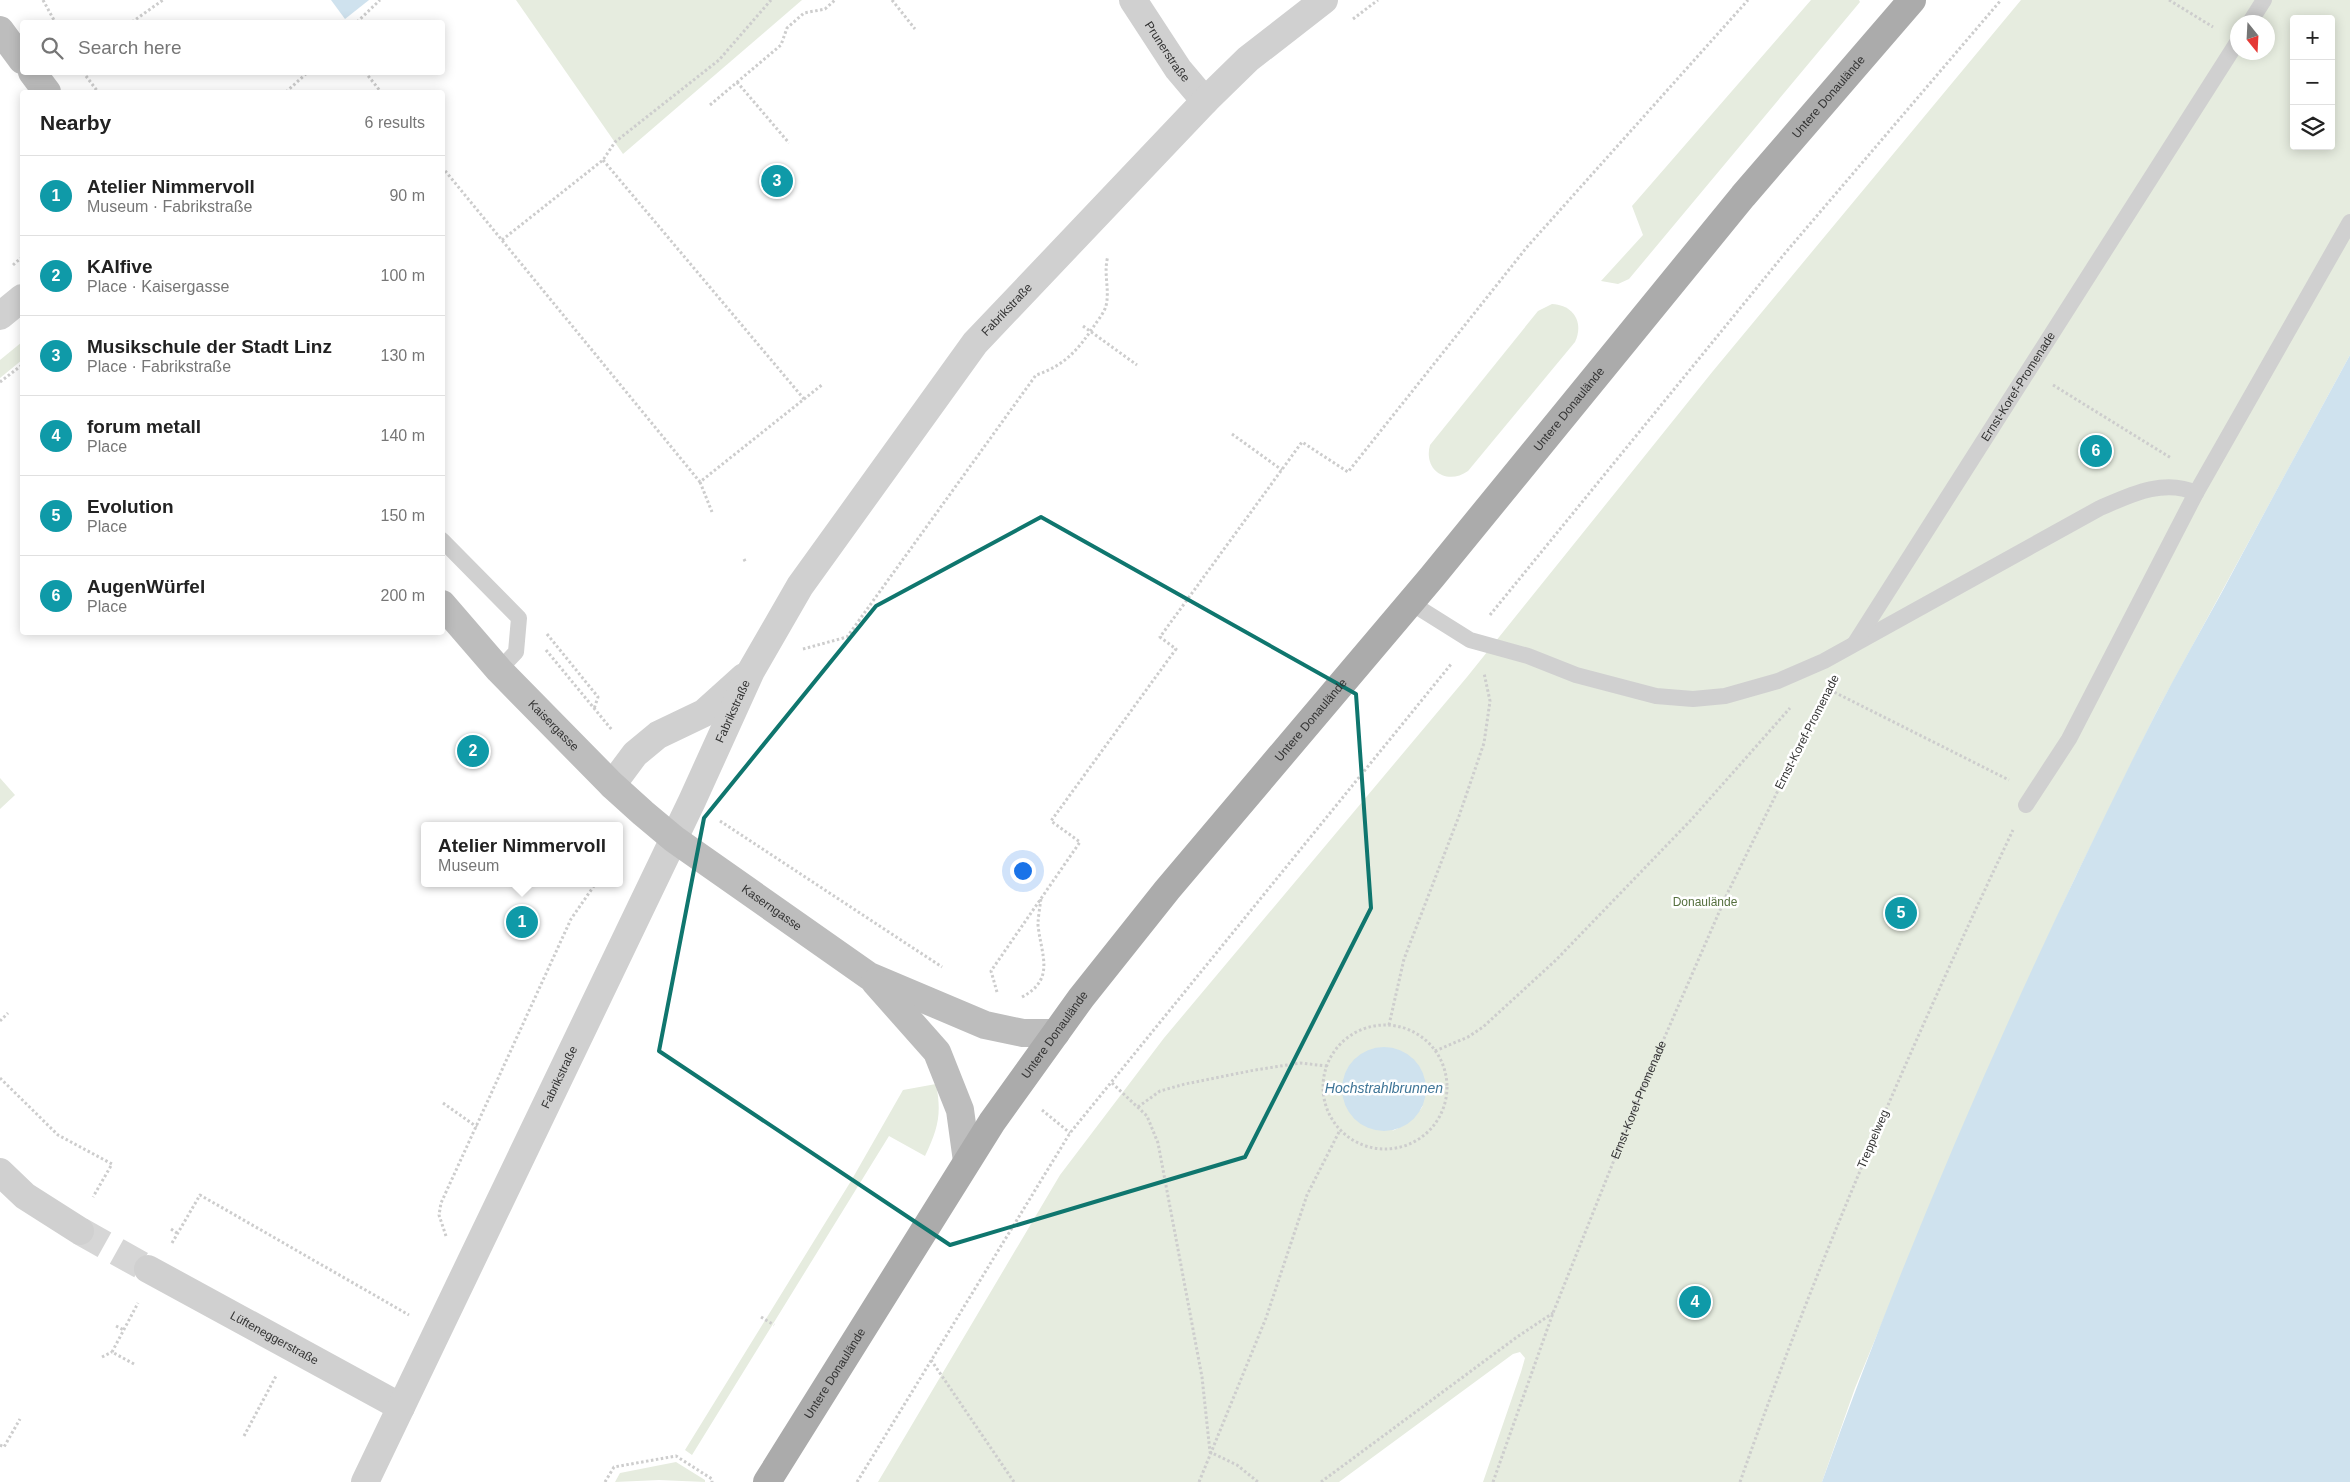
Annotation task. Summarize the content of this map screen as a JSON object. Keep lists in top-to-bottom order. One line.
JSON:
{"streets":{"main road":["Untere Donaulände","Kaisergasse","Kaserngasse"],"street":["Prunerstraße","Fabrikstraße","Lüfteneggerstraße"],"lane":["Ernst-Koref-Promenade"],"path":["Treppelweg"]},"crossings":[["Prunerstraße","Fabrikstraße"],["Untere Donaulände","Kaserngasse"],["Fabrikstraße","Kaisergasse"],["Fabrikstraße","Kaserngasse"],["Fabrikstraße","Lüfteneggerstraße"],["Kaisergasse","Kaserngasse"]],"water":["Hochstrahlbrunnen"],"parks":["Donaulände"],"north":"bottom","page":{"map_buttons":["+","−"],"search":"Search here","heading":["Nearby","6 results"],"list":[{"mark":"1","name":"Atelier Nimmervoll","note":"Museum · Fabrikstraße","value":"90 m"},{"mark":"2","name":"KAIfive","note":"Place · Kaisergasse","value":"100 m"},{"mark":"3","name":"Musikschule der Stadt Linz","note":"Place · Fabrikstraße","value":"130 m"},{"mark":"4","name":"forum metall","note":"Place","value":"140 m"},{"mark":"5","name":"Evolution","note":"Place","value":"150 m"},{"mark":"6","name":"AugenWürfel","note":"Place","value":"200 m"}],"pins":["3","6","2","5","1","4"],"popup":["Atelier Nimmervoll","Museum"]}}
